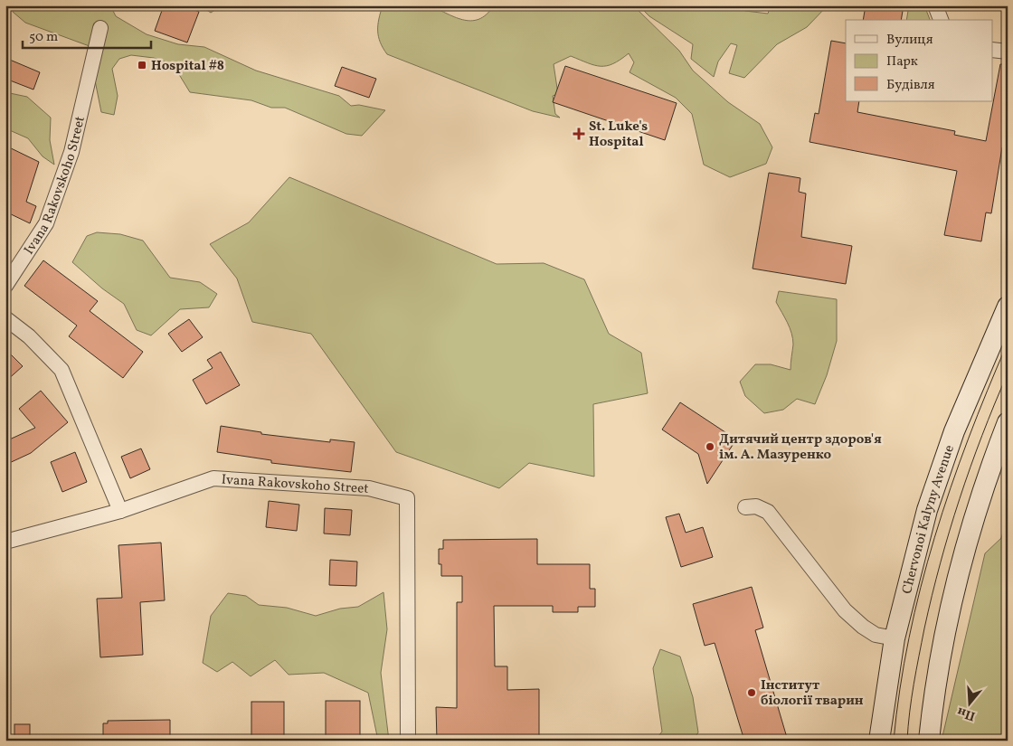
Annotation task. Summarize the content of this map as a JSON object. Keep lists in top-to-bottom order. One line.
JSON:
{"streets":{"main road":["Chervonoi Kalyny Avenue"],"street":["Ivana Rakovskoho Street"]},"places":{"transit":["Hospital #8"],"health":["St. Luke's Hospital"],"other":["Дитячий центр здоров'я ім. А. Мазуренко","Інститут біології тварин"]},"legend":["Вулиця","Парк","Будівля"],"scale_bar":"50 m","north":"bottom"}
